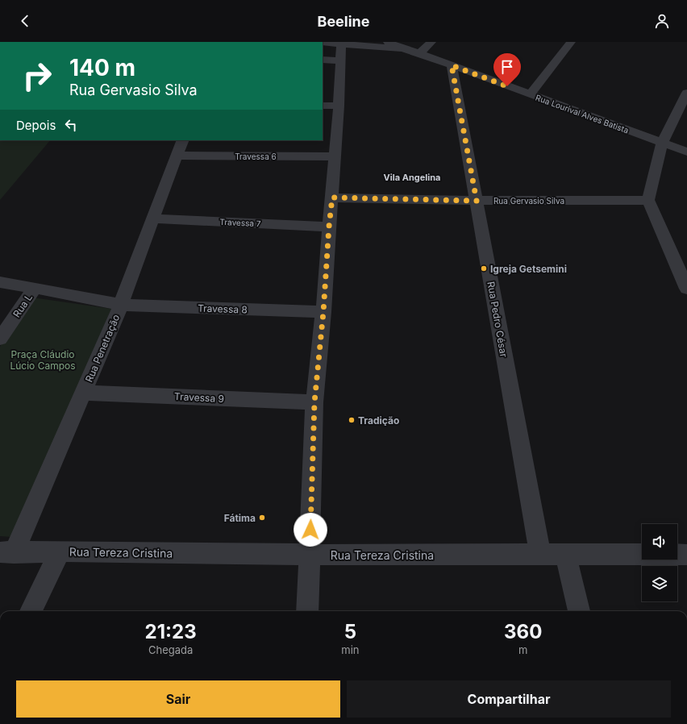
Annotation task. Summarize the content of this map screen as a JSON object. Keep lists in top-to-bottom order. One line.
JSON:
{"streets":{"street":["Rua Lourival Alves Batista","Travessa 6","Rua Gervasio Silva","Travessa 7","Rua L","Travessa 8","Rua Pedro César","Rua Penetração","Travessa 9","Rua Tereza Cristina"]},"crossings":[["Rua Lourival Alves Batista","Rua Pedro César"],["Travessa 6","Rua Penetração"],["Rua Gervasio Silva","Rua Pedro César"],["Travessa 7","Rua Penetração"],["Rua L","Travessa 8"],["Travessa 8","Rua Penetração"],["Rua Pedro César","Rua Tereza Cristina"],["Rua Penetração","Travessa 9"],["Rua Penetração","Rua Tereza Cristina"]],"districts":["Vila Angelina"],"parks":["Praça Cláudio Lúcio Campos"],"places":["Igreja Getsemini","Tradição","Fátima"],"page":{"header":"Beeline","turn":["140 m","Rua Gervasio Silva"],"then":"Depois","eta":["21:23","Chegada","5","min","360","m"],"buttons":["Sair","Compartilhar"]}}
